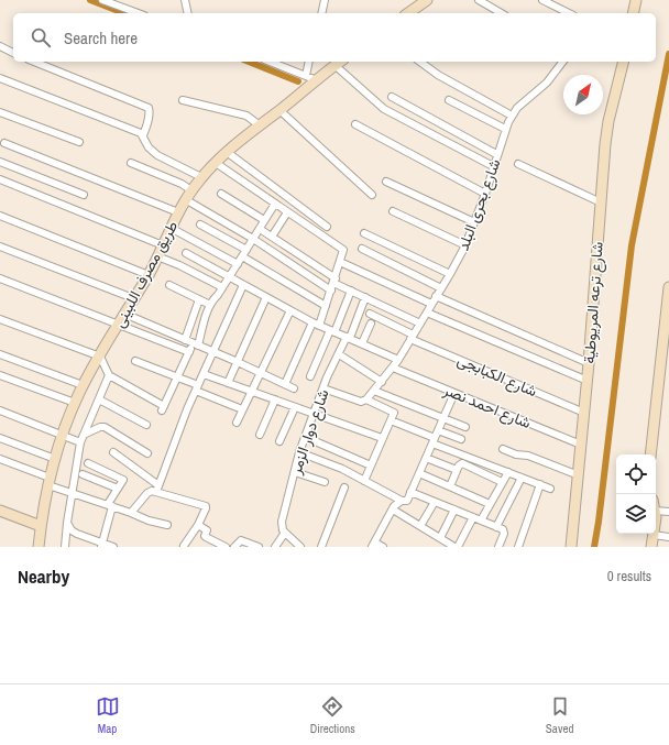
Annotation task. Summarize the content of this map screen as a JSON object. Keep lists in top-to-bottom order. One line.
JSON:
{"streets":{"street":["شارع بحرى البلد","طريق مصرف اللبينى","شارع ترعه المريوطية","شارع الكبابجى","شارع احمد نصر","شارع دوار الزمر"]},"crossings":[["شارع بحرى البلد","شارع الكبابجى"],["شارع بحرى البلد","شارع احمد نصر"],["شارع ترعه المريوطية","شارع الكبابجى"],["شارع ترعه المريوطية","شارع احمد نصر"]],"north":"top right","page":{"search":"Search here","heading":["Nearby","0 results"],"nav":["Map","Directions","Saved"]}}
